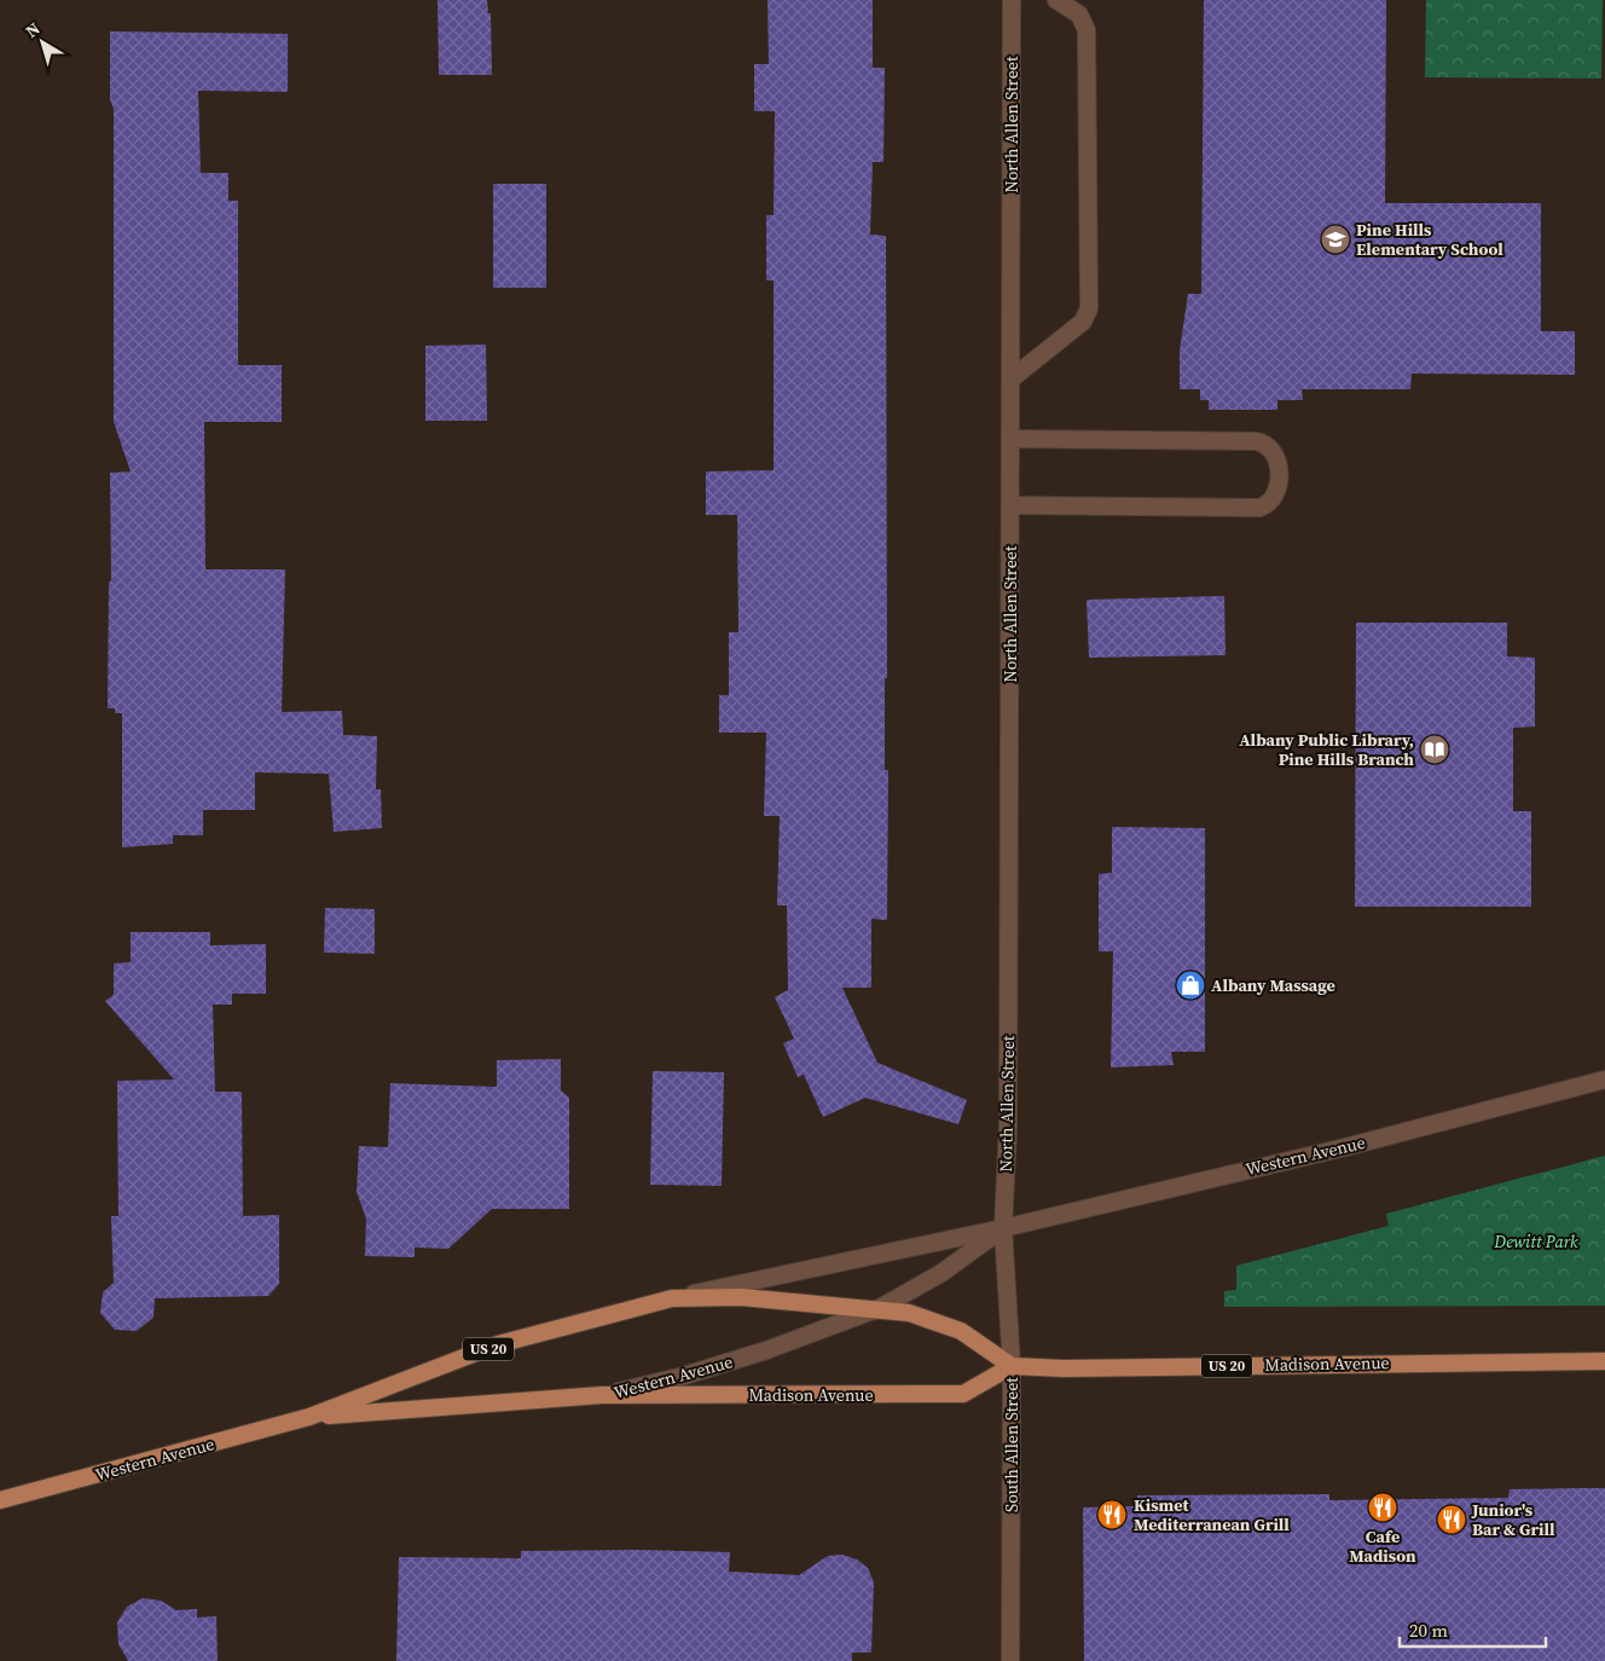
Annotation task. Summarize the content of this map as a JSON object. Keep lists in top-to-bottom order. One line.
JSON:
{"streets":{"main road":["Western Avenue","US 20","Madison Avenue"],"street":["North Allen Street","South Allen Street"]},"crossings":[["North Allen Street","Western Avenue"],["North Allen Street","South Allen Street"],["Western Avenue","US 20"],["Western Avenue","Madison Avenue"],["Western Avenue","South Allen Street"],["US 20","Madison Avenue"],["US 20","South Allen Street"],["Madison Avenue","South Allen Street"]],"parks":["Dewitt Park"],"places":{"school or university":["Pine Hills Elementary School"],"library":["Albany Public Library, Pine Hills Branch"],"shop":["Albany Massage"],"restaurant":["Cafe Madison","Kismet Mediterranean Grill","Junior's Bar & Grill"]},"scale_bar":"20 m","north":"top left"}
